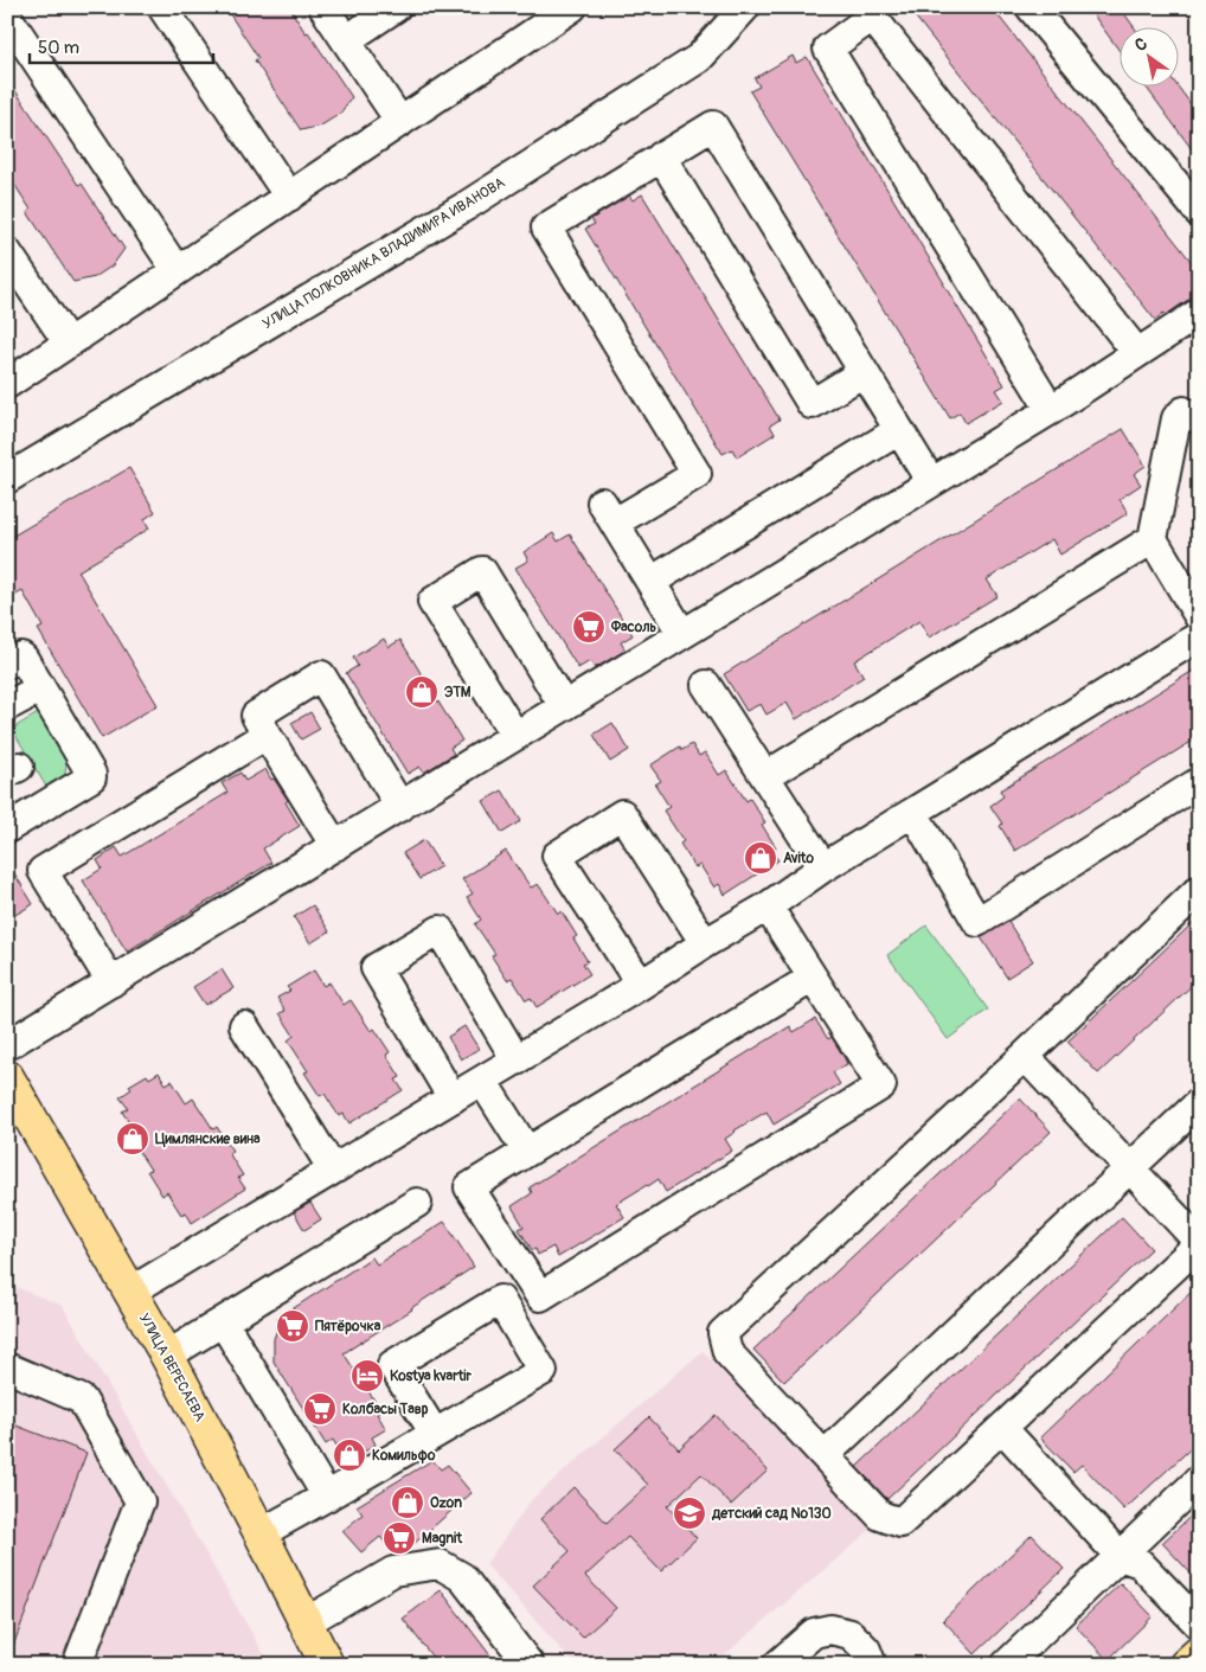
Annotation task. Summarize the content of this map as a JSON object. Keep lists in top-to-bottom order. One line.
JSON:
{"streets":{"main road":["УЛИЦА ВЕРЕСАЕВА"],"lane":["УЛИЦА ПОЛКОВНИКА ВЛАДИМИРА ИВАНОВА"]},"places":{"supermarket":["Фасоль","Пятёрочка","Колбасы Тавр","Magnit"],"shop":["ЭТМ","Avito","Цимлянские вина","Комильфо","Ozon"],"hotel":["Kostya kvartir"],"school or university":["детский сад №130"]},"scale_bar":"50 m","north":"top left"}
